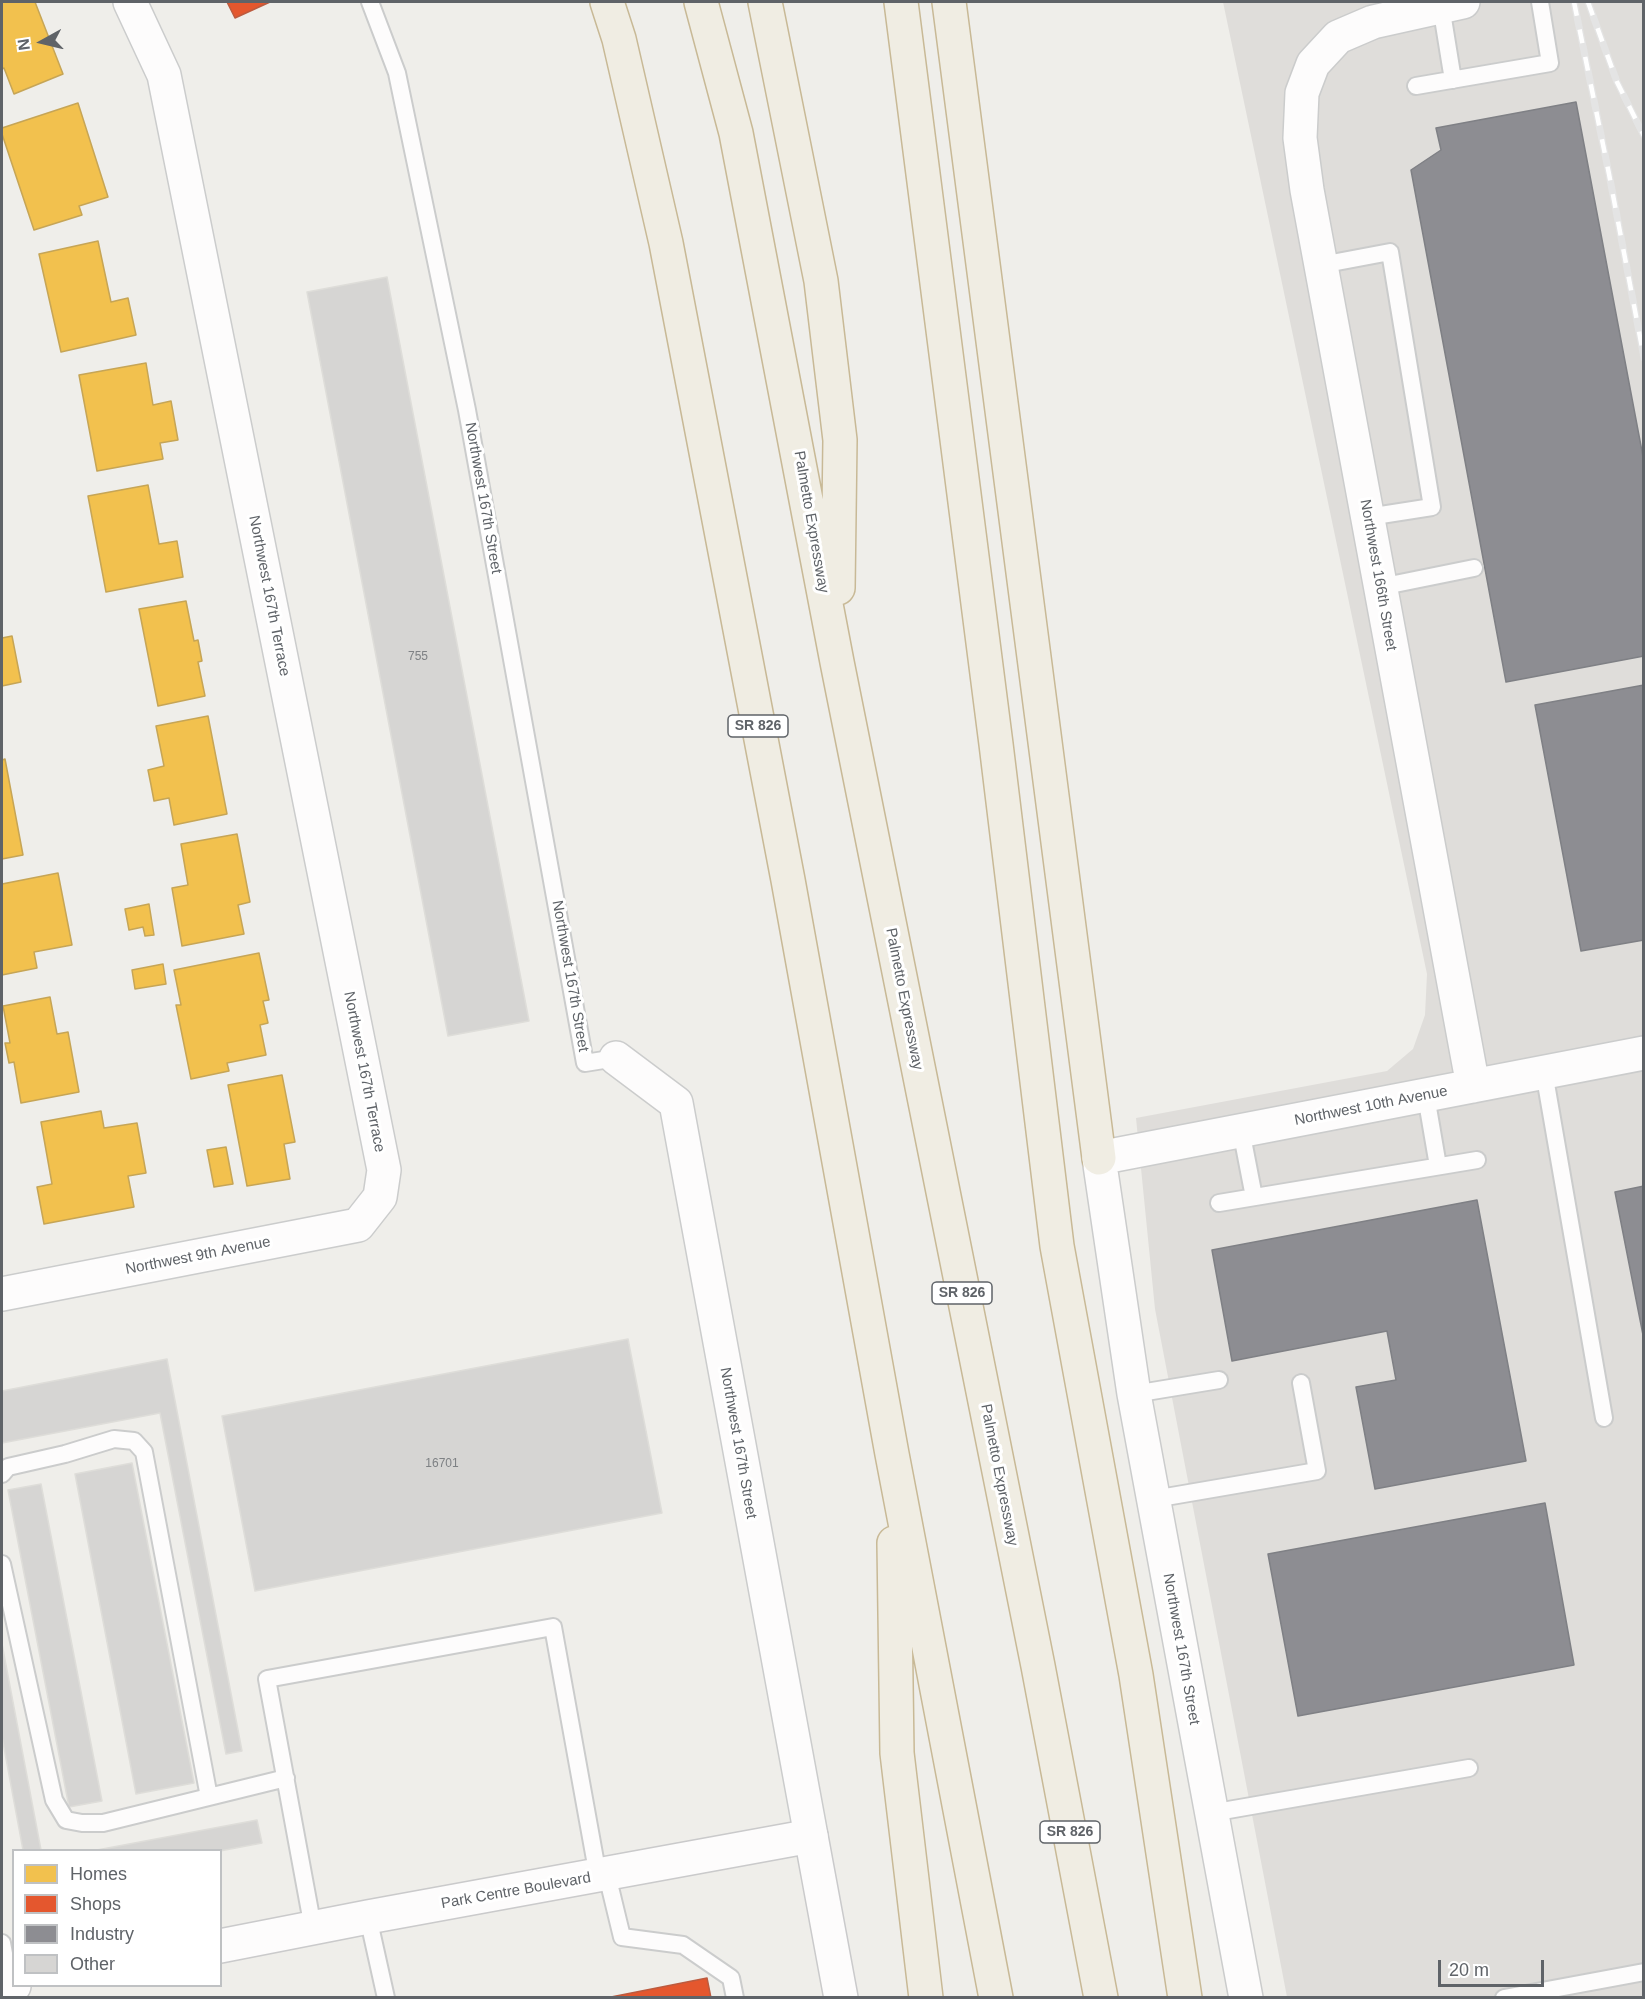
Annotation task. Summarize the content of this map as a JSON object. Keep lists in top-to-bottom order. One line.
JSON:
{"streets":{"highway":["Palmetto Expressway","SR 826"],"street":["Northwest 167th Street","Northwest 166th Street","Northwest 167th Terrace","Northwest 10th Avenue","Northwest 9th Avenue","Park Centre Boulevard"]},"crossings":[["Northwest 167th Street","Northwest 10th Avenue"],["Northwest 167th Street","Park Centre Boulevard"],["Northwest 166th Street","Northwest 10th Avenue"],["Northwest 167th Terrace","Northwest 9th Avenue"]],"house_numbers":["755","16701"],"legend":["Homes","Shops","Industry","Other"],"scale_bar":"20 m","north":"left"}
